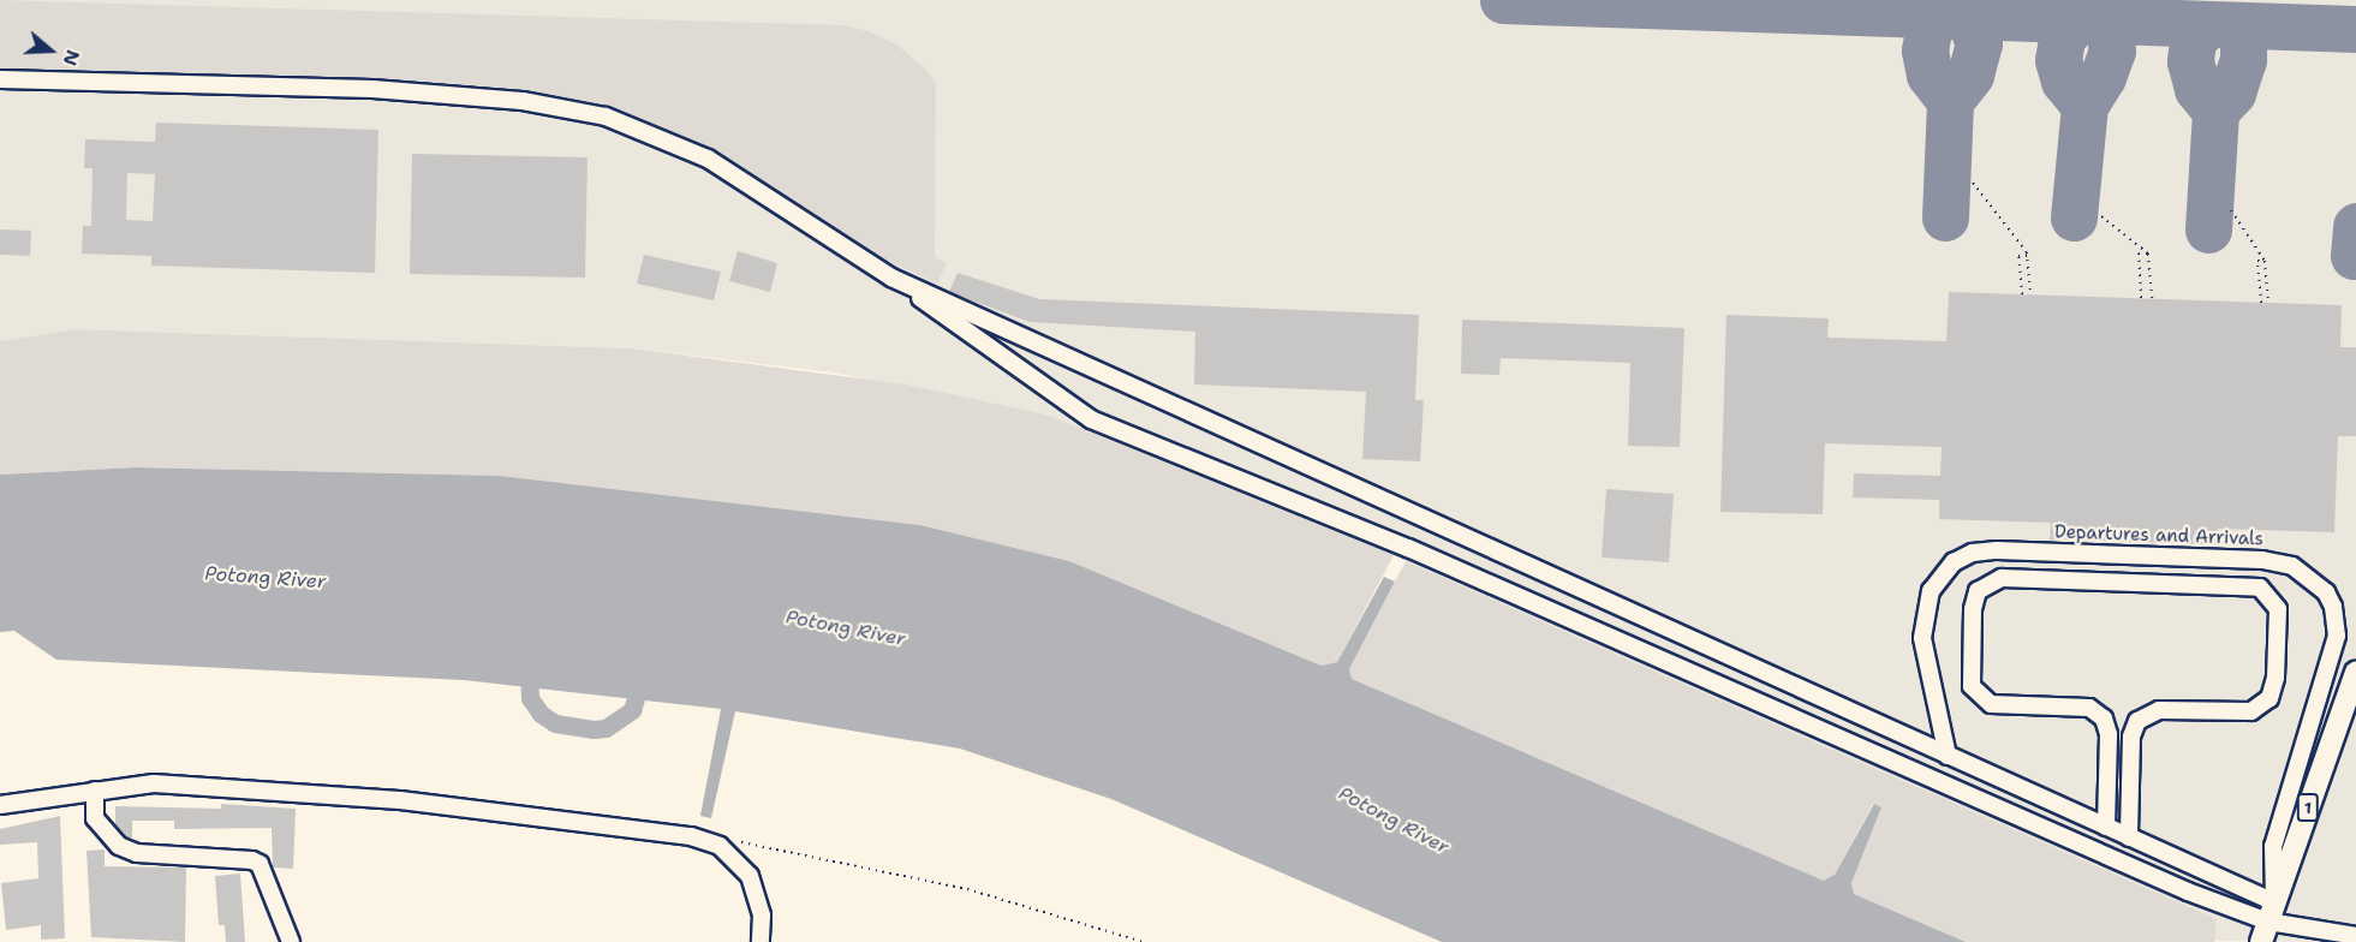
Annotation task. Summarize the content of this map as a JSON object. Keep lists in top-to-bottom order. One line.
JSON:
{"streets":{"main road":["1"],"street":["Departures and Arrivals"]},"crossings":[["Departures and Arrivals","1"]],"water":["Potong River"],"north":"right"}
